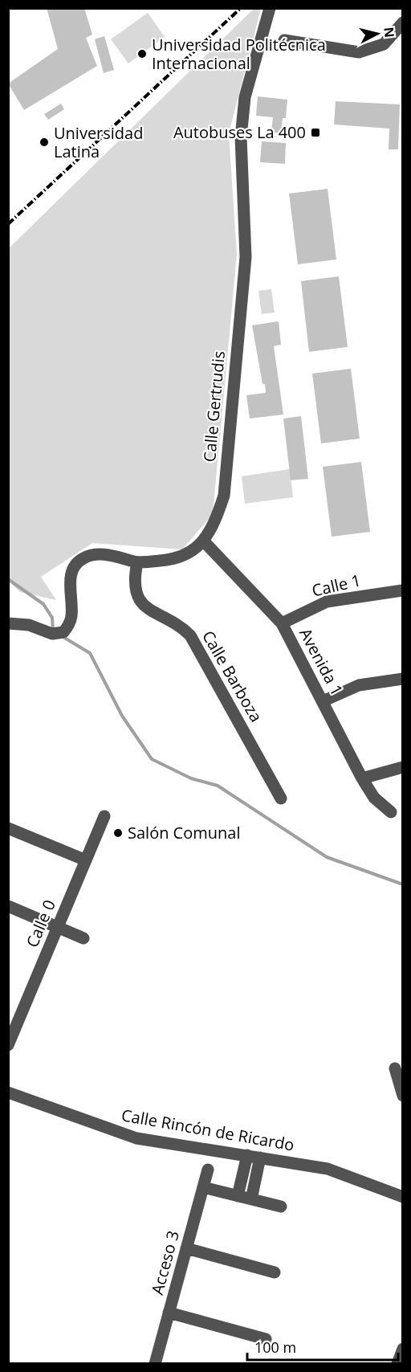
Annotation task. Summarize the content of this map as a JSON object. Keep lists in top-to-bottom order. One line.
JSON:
{"streets":{"street":["Calle Gertrudis","Calle 1","Avenida 1","Calle Barboza","Calle 0","Calle Rincón de Ricardo","Acceso 3"]},"crossings":[["Calle Gertrudis","Avenida 1"],["Calle Gertrudis","Calle Barboza"],["Calle 1","Avenida 1"]],"places":{"other":["Universidad Politécnica Internacional","Universidad Latina","Salón Comunal"],"transit":["Autobuses La 400"]},"scale_bar":"100 m","north":"right"}
